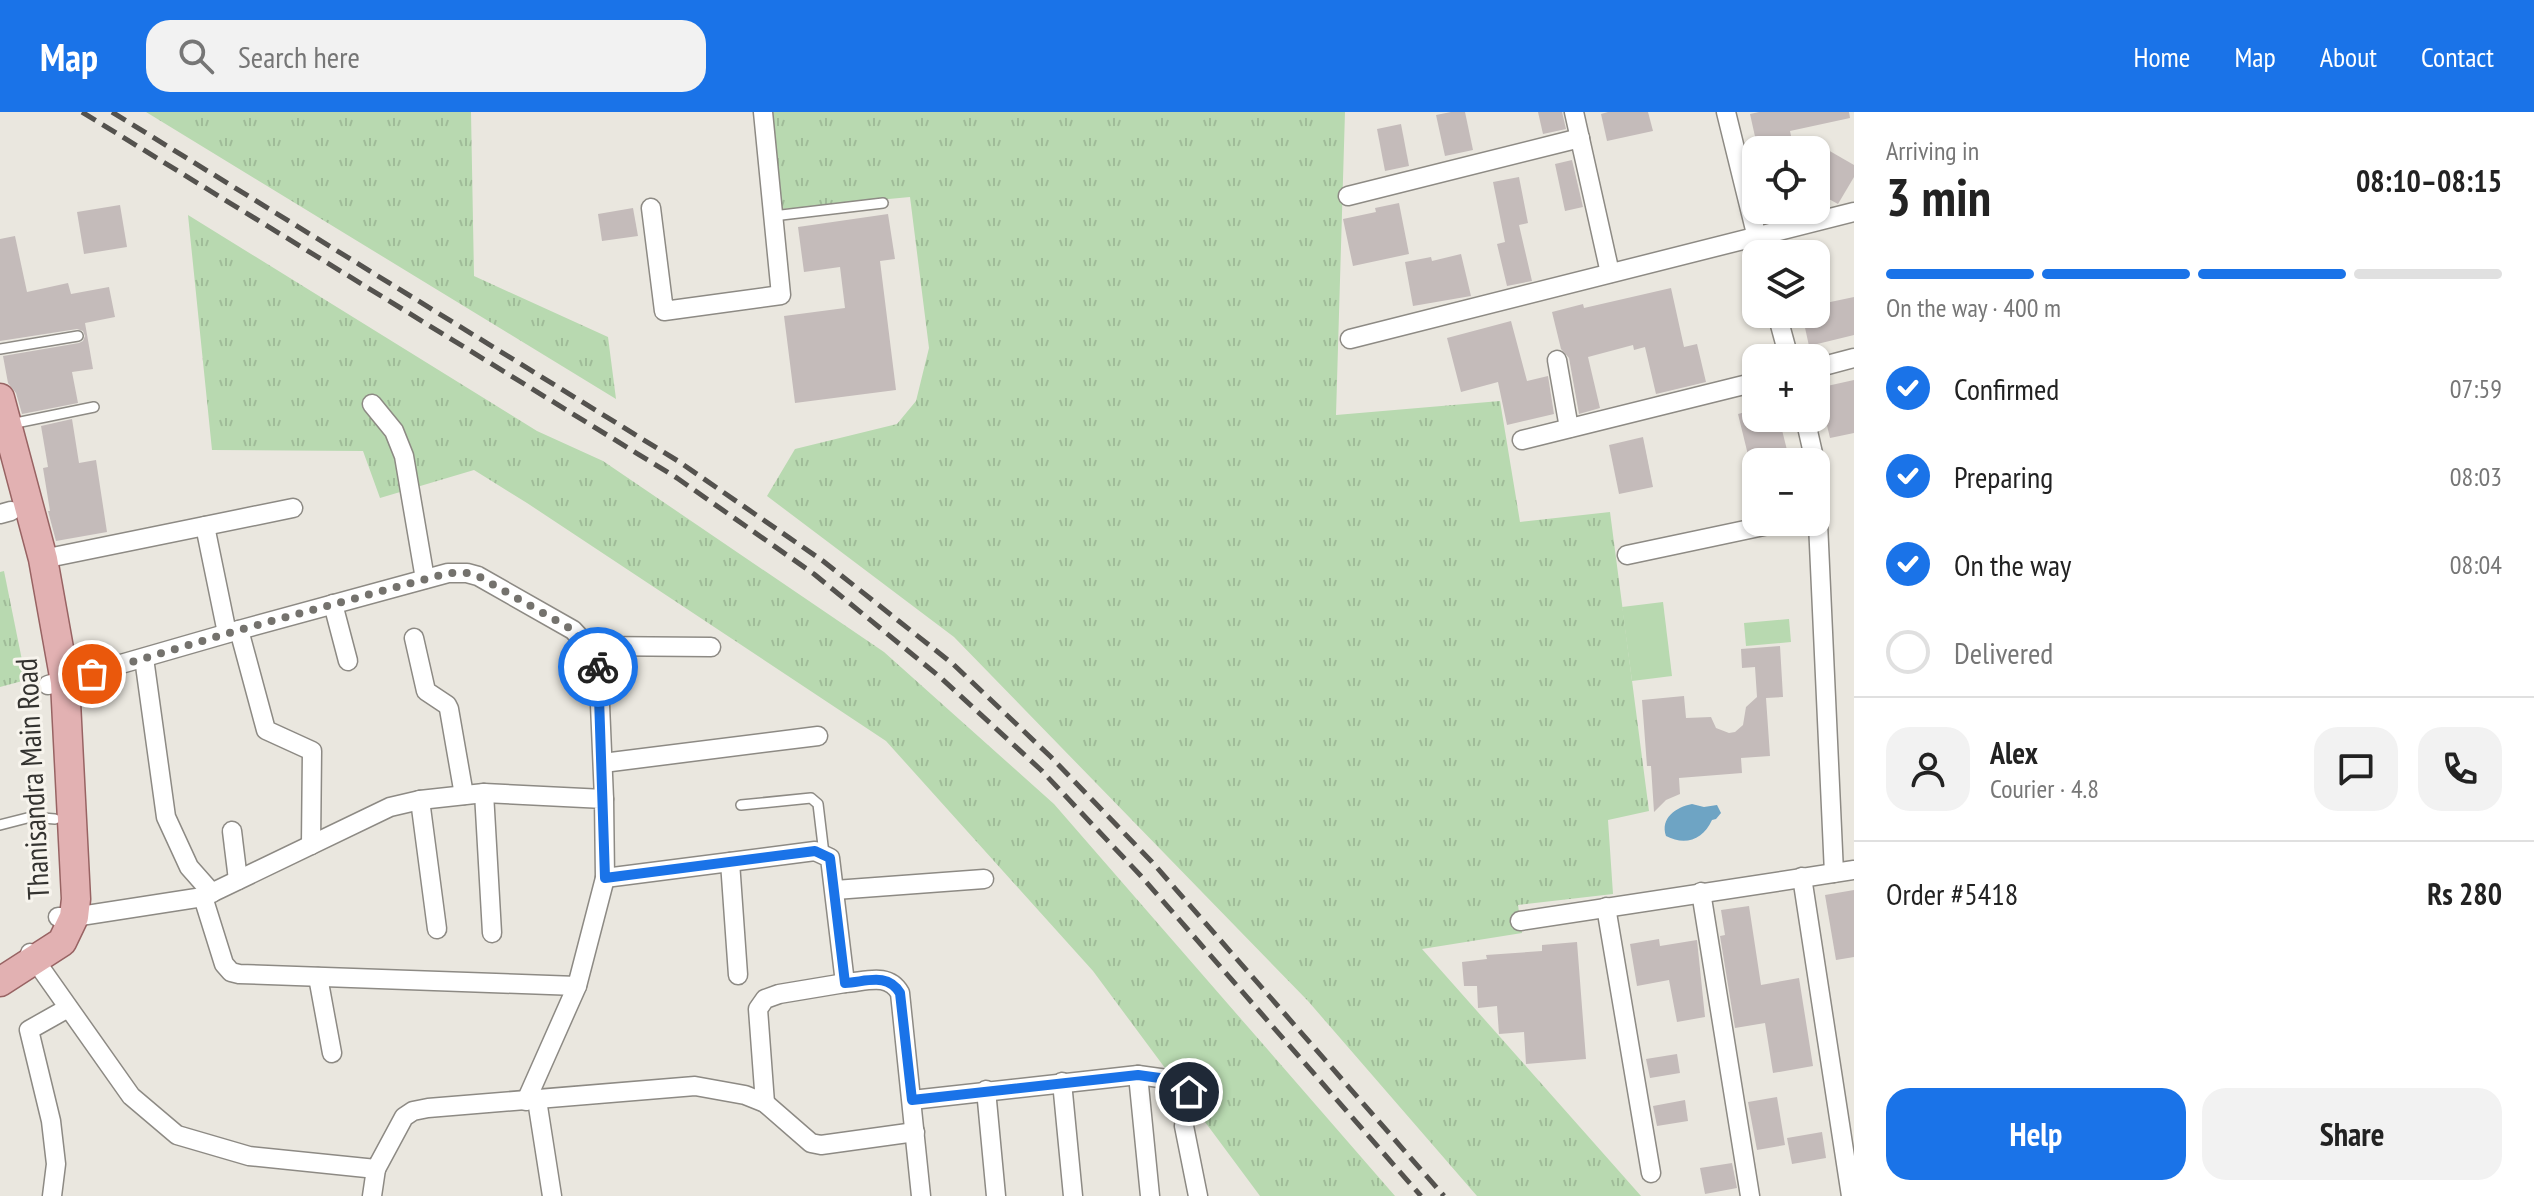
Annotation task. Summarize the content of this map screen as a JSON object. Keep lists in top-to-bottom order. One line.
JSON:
{"streets":{"main road":["Thanisandra Main Road"]},"page":{"header":"Map","search":"Search here","nav":["Home","Map","About","Contact"],"heading":["3 min","Arriving in","08:10–08:15"],"panel":["Alex","Courier · 4.8","Order #5418","Rs 280"],"map_buttons":["+","−"],"bar":"On the way · 400 m","list":[["Confirmed","07:59"],["Preparing","08:03"],["On the way","08:04"],"Delivered"],"buttons":["Help","Share"]}}
